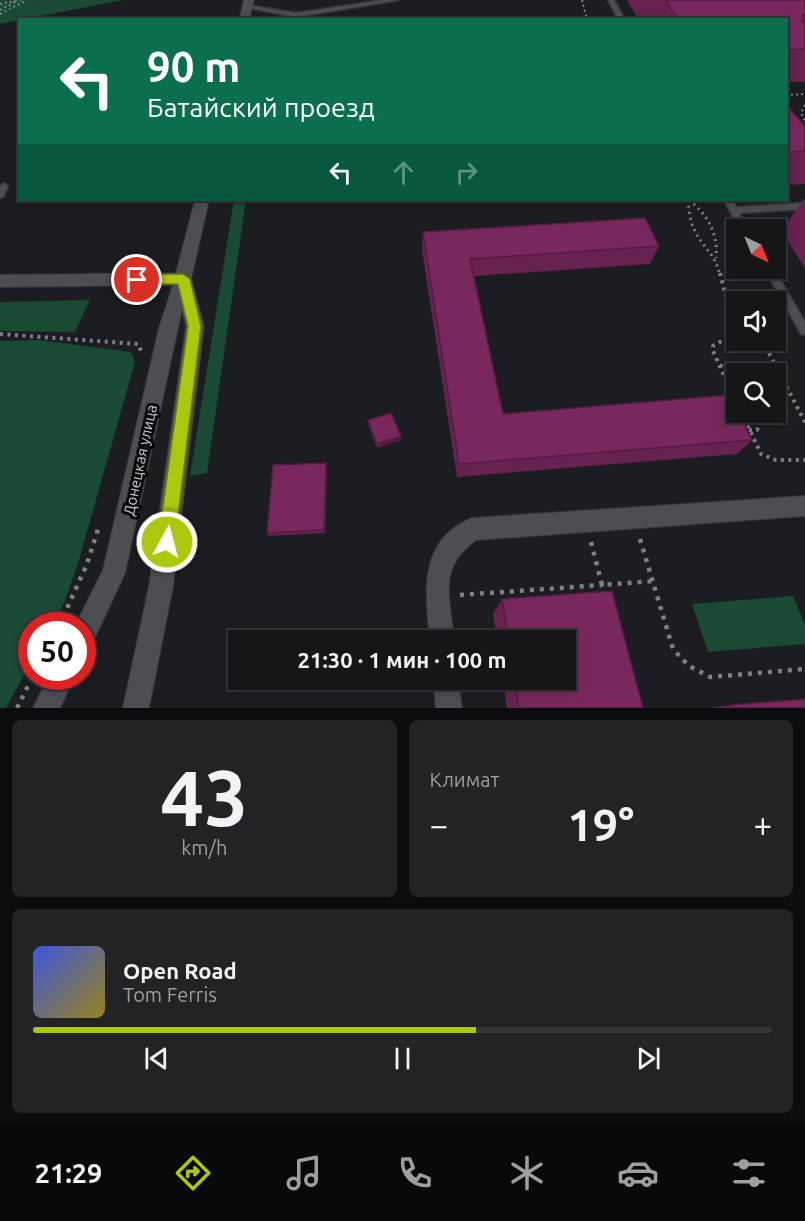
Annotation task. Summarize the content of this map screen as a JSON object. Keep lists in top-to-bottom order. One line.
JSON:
{"streets":{"main road":["Донецкая улица"]},"north":"bottom right","page":{"turn":["90 m","Батайский проезд"],"limit":"50","trip":"21:30 · 1 мин · 100 m","tile":[["43","km/h"],"Климат"],"heat":["−","19°","+"],"song":["Open Road","Tom Ferris"],"tabs":"21:29"}}
